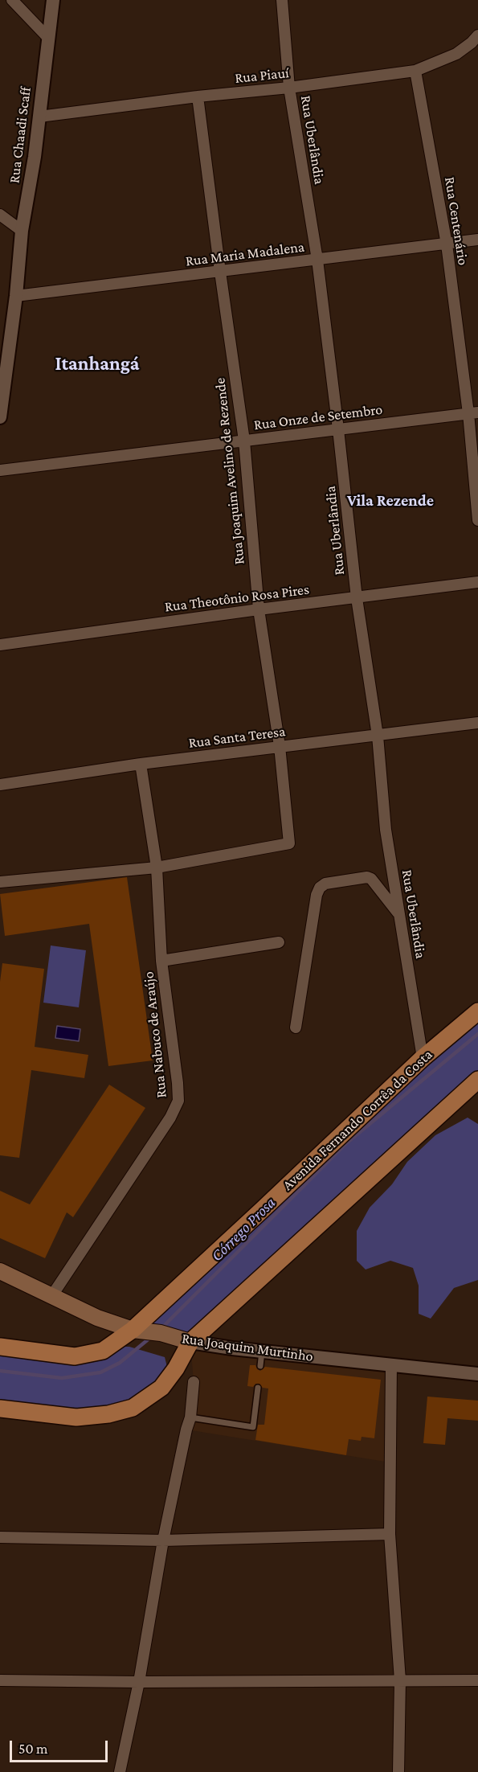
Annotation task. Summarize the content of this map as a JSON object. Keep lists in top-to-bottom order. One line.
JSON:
{"streets":{"main road":["Avenida Fernando Corrêa da Costa","Rua Joaquim Murtinho"],"street":["Rua Piauí","Rua Chaadi Scaff","Rua Uberlândia","Rua Centenário","Rua Maria Madalena","Rua Onze de Setembro","Rua Joaquim Avelino de Rezende","Rua Theotônio Rosa Pires","Rua Santa Teresa","Rua Nabuco de Araújo"]},"crossings":[["Rua Piauí","Rua Chaadi Scaff"],["Rua Piauí","Rua Uberlândia"],["Rua Piauí","Rua Centenário"],["Rua Piauí","Rua Joaquim Avelino de Rezende"],["Rua Chaadi Scaff","Rua Maria Madalena"],["Rua Uberlândia","Rua Maria Madalena"],["Rua Uberlândia","Rua Onze de Setembro"],["Rua Uberlândia","Rua Theotônio Rosa Pires"],["Rua Uberlândia","Rua Santa Teresa"],["Rua Uberlândia","Avenida Fernando Corrêa da Costa"],["Rua Centenário","Rua Maria Madalena"],["Rua Centenário","Rua Onze de Setembro"],["Rua Maria Madalena","Rua Joaquim Avelino de Rezende"],["Rua Onze de Setembro","Rua Joaquim Avelino de Rezende"],["Rua Joaquim Avelino de Rezende","Rua Theotônio Rosa Pires"],["Rua Joaquim Avelino de Rezende","Rua Santa Teresa"],["Rua Joaquim Avelino de Rezende","Rua Nabuco de Araújo"],["Rua Santa Teresa","Rua Nabuco de Araújo"],["Rua Nabuco de Araújo","Rua Joaquim Murtinho"],["Avenida Fernando Corrêa da Costa","Rua Joaquim Murtinho"]],"districts":["Itanhangá","Vila Rezende"],"water":["Córrego Prosa"],"scale_bar":"50 m"}
